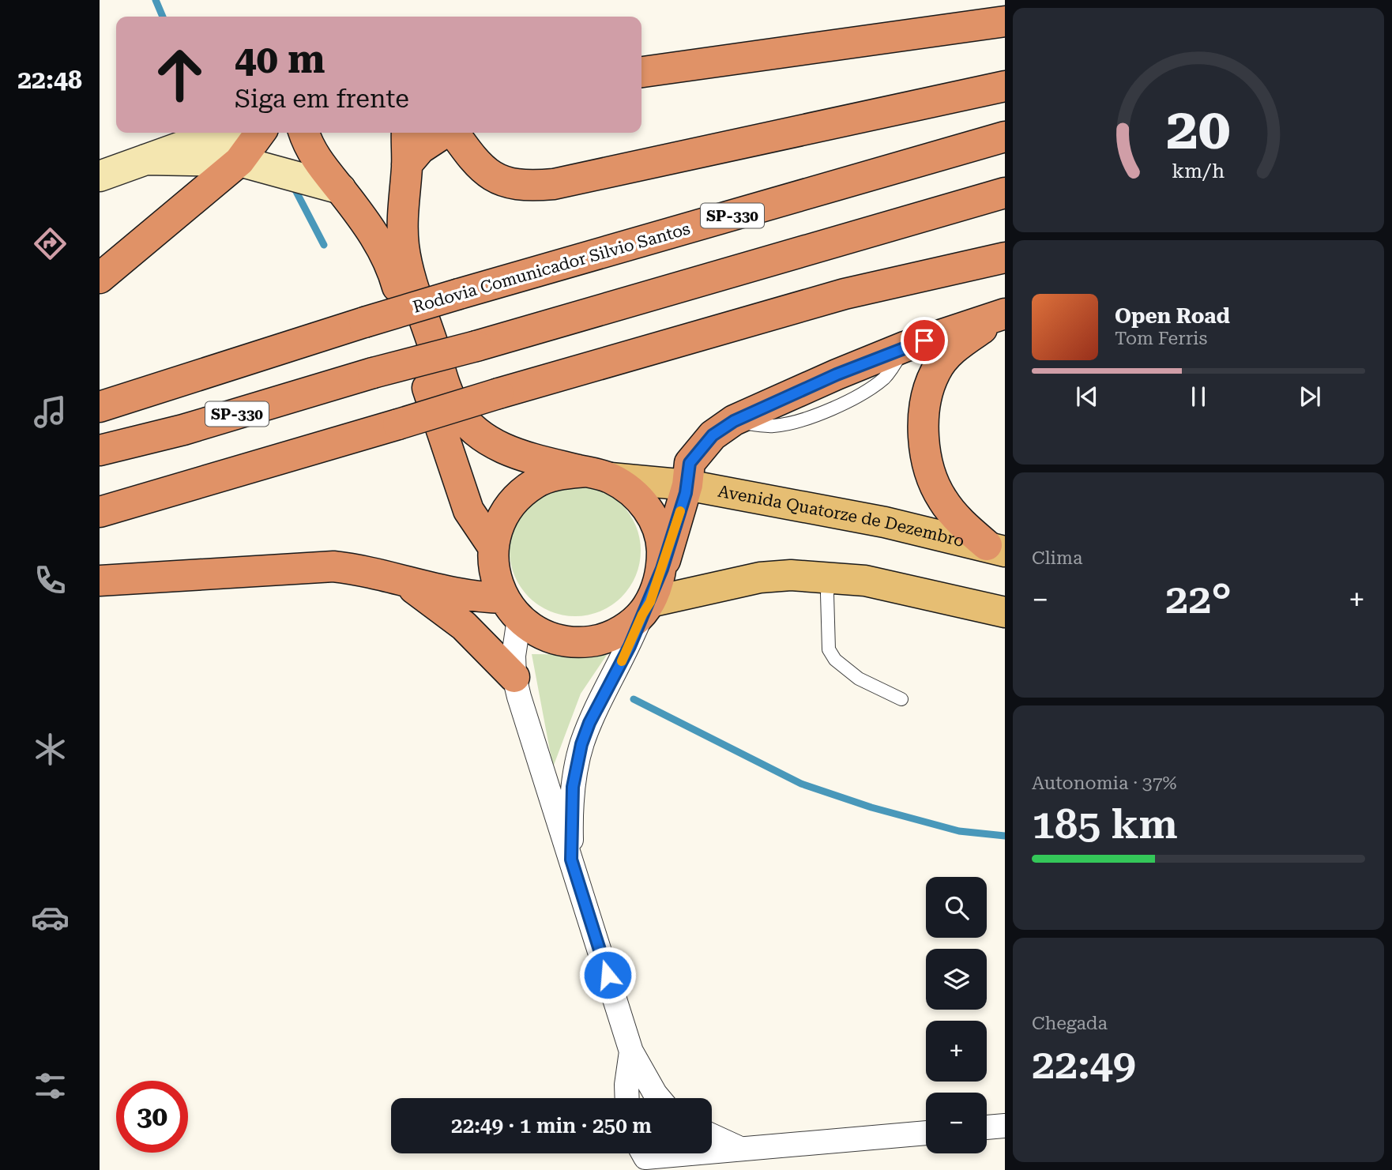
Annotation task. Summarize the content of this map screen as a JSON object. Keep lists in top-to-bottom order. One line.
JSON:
{"streets":{"highway":["SP-330","Rodovia Comunicador Silvio Santos"],"main road":["Avenida Quatorze de Dezembro"]},"page":{"tabs":"22:48","turn":["40 m","Siga em frente"],"song":["Open Road","Tom Ferris"],"tile":["Clima",["Autonomia · 37%","185 km"],["Chegada","22:49"]],"heat":["−","22°","+"],"map_buttons":["+","−"],"limit":"30","trip":"22:49 · 1 min · 250 m","gauge":["20","km/h"]}}
